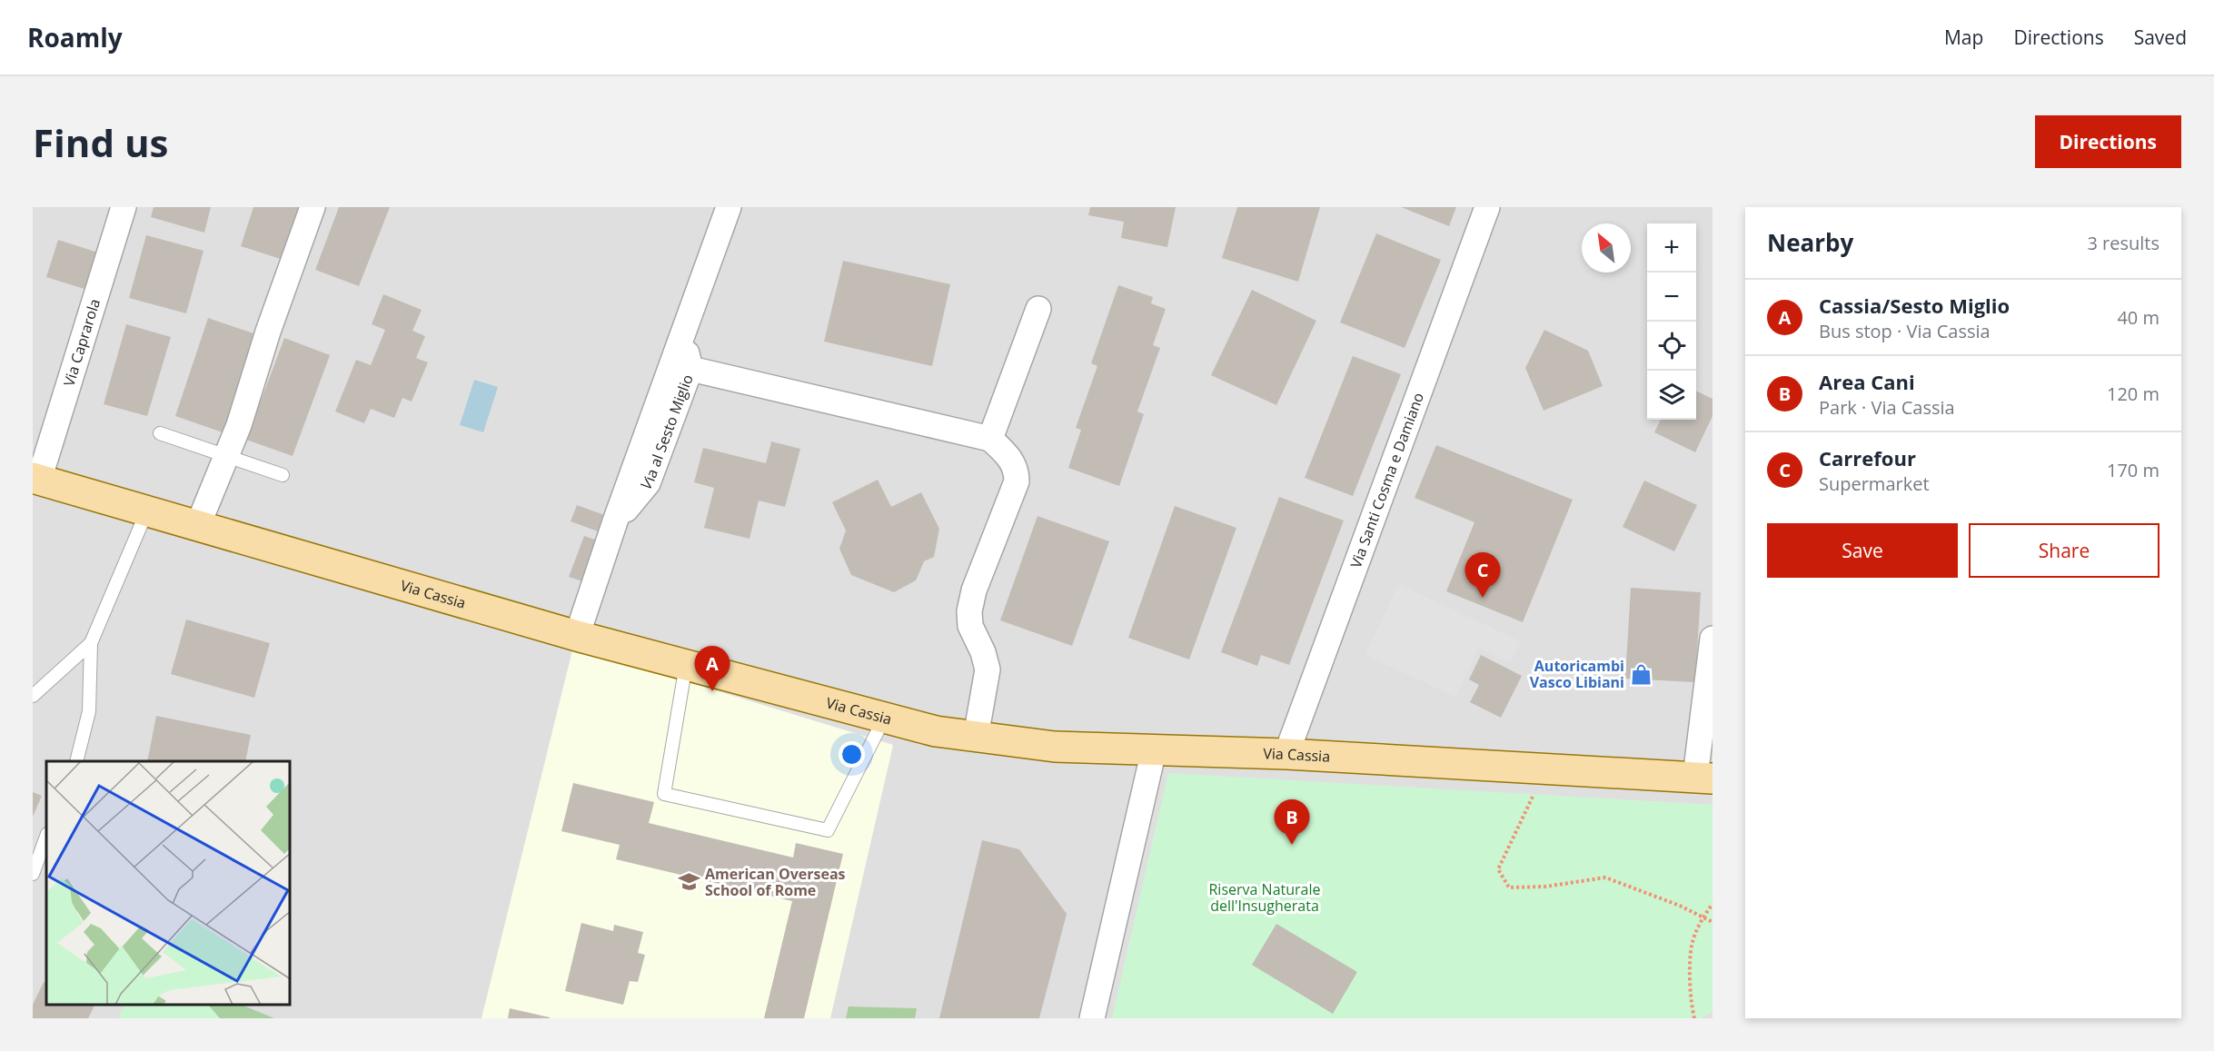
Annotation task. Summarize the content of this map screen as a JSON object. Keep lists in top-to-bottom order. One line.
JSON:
{"streets":{"main road":["Via Cassia"],"street":["Via Caprarola","Via al Sesto Miglio","Via Santi Cosma e Damiano"]},"crossings":[["Via Caprarola","Via Cassia"],["Via al Sesto Miglio","Via Cassia"],["Via Santi Cosma e Damiano","Via Cassia"]],"parks":["Riserva Naturale dell'Insugherata"],"places":{"shop":["Autoricambi Vasco Libiani"],"school or university":["American Overseas School of Rome"]},"north":"top left","page":{"header":"Roamly","nav":["Map","Directions","Saved"],"buttons":["Directions",["Save","Share"]],"title":"Find us","heading":["Nearby","3 results"],"map_buttons":["+","−"],"list":[{"mark":"A","name":"Cassia/Sesto Miglio","note":"Bus stop · Via Cassia","value":"40 m"},{"mark":"B","name":"Area Cani","note":"Park · Via Cassia","value":"120 m"},{"mark":"C","name":"Carrefour","note":"Supermarket","value":"170 m"}],"pins":["C","A","B"]}}
